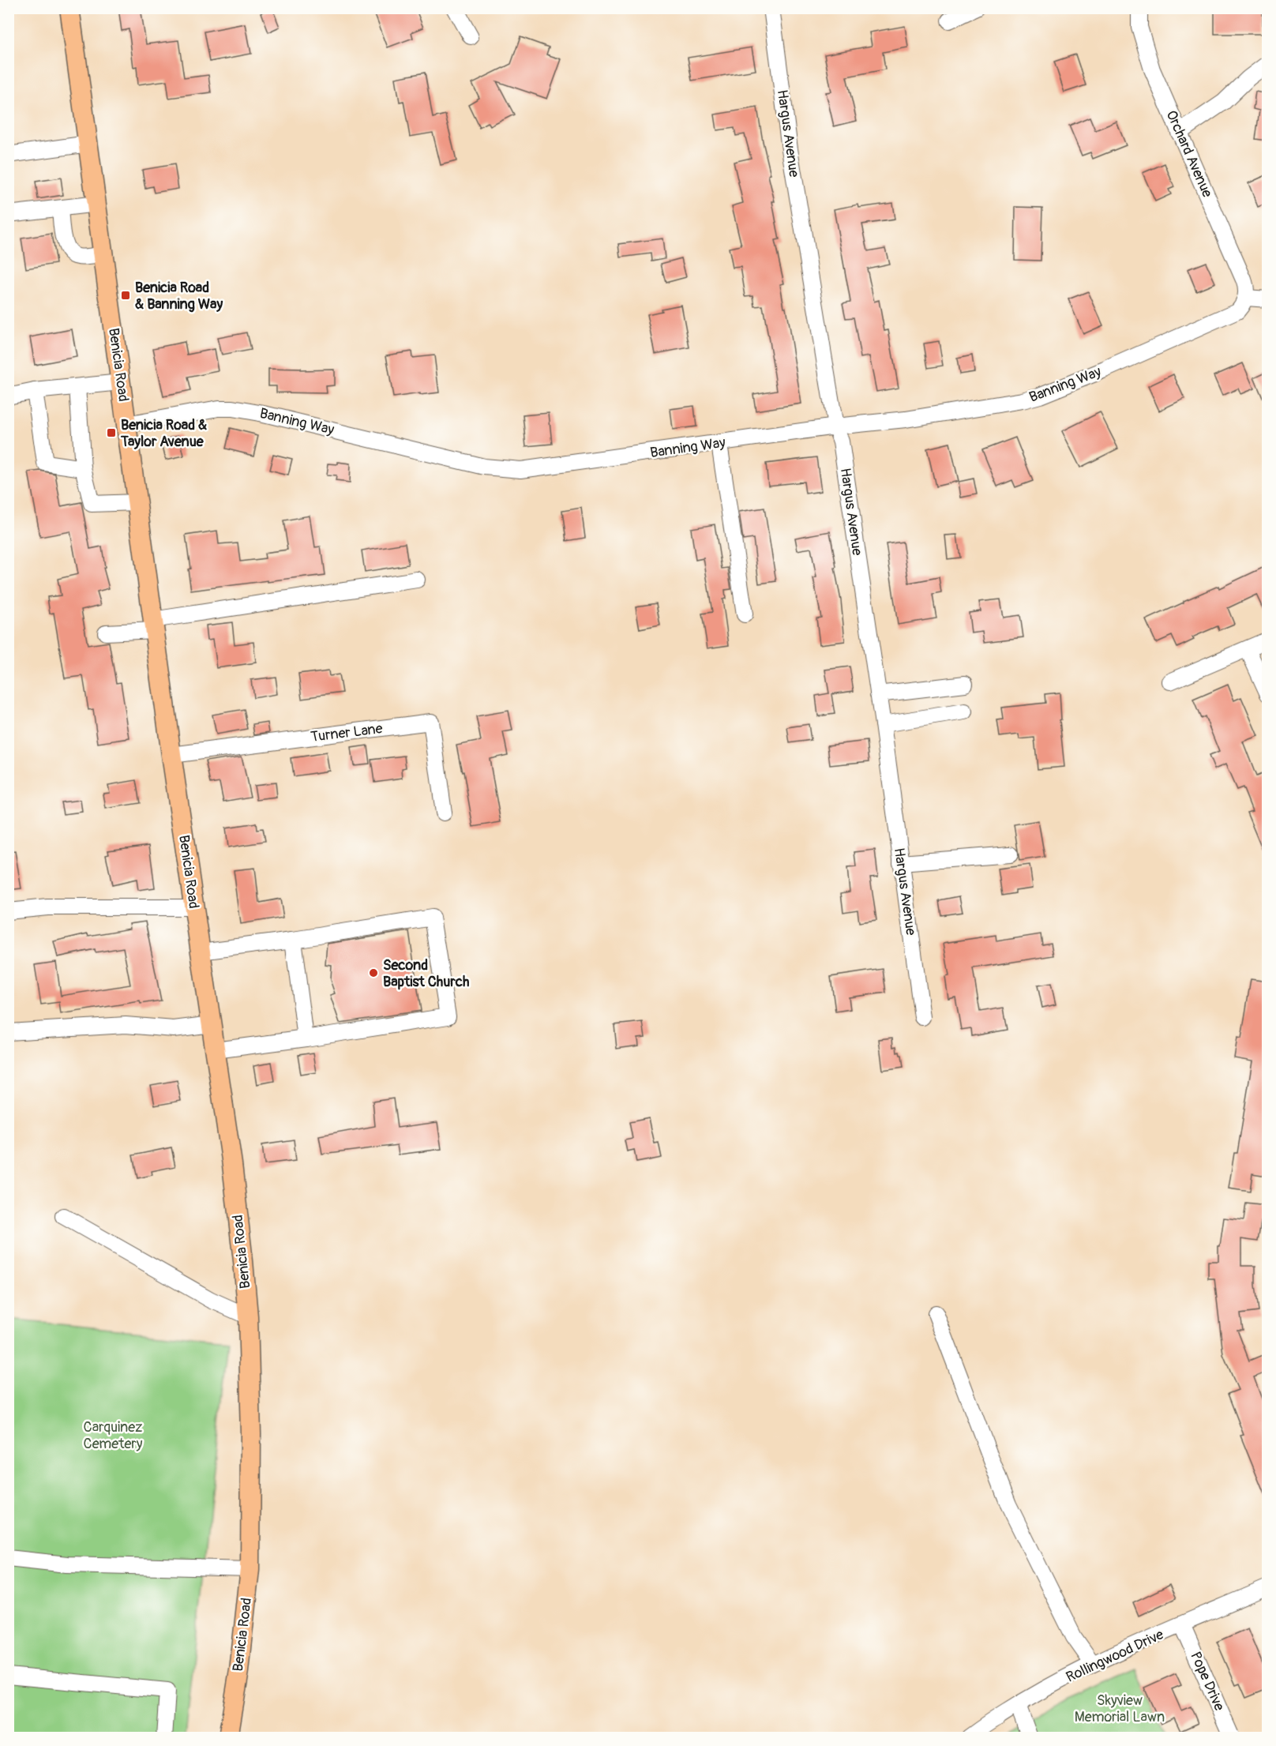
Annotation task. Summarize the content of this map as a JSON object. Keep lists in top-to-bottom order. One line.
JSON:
{"streets":{"main road":["Benicia Road"],"street":["Hargus Avenue","Orchard Avenue","Banning Way","Turner Lane","Rollingwood Drive","Pope Drive"]},"crossings":[["Hargus Avenue","Banning Way"],["Orchard Avenue","Banning Way"],["Benicia Road","Banning Way"],["Benicia Road","Turner Lane"],["Rollingwood Drive","Pope Drive"]],"parks":["Carquinez Cemetery","Skyview Memorial Lawn"],"places":{"transit":["Benicia Road & Banning Way","Benicia Road & Taylor Avenue"],"other":["Second Baptist Church"]}}
